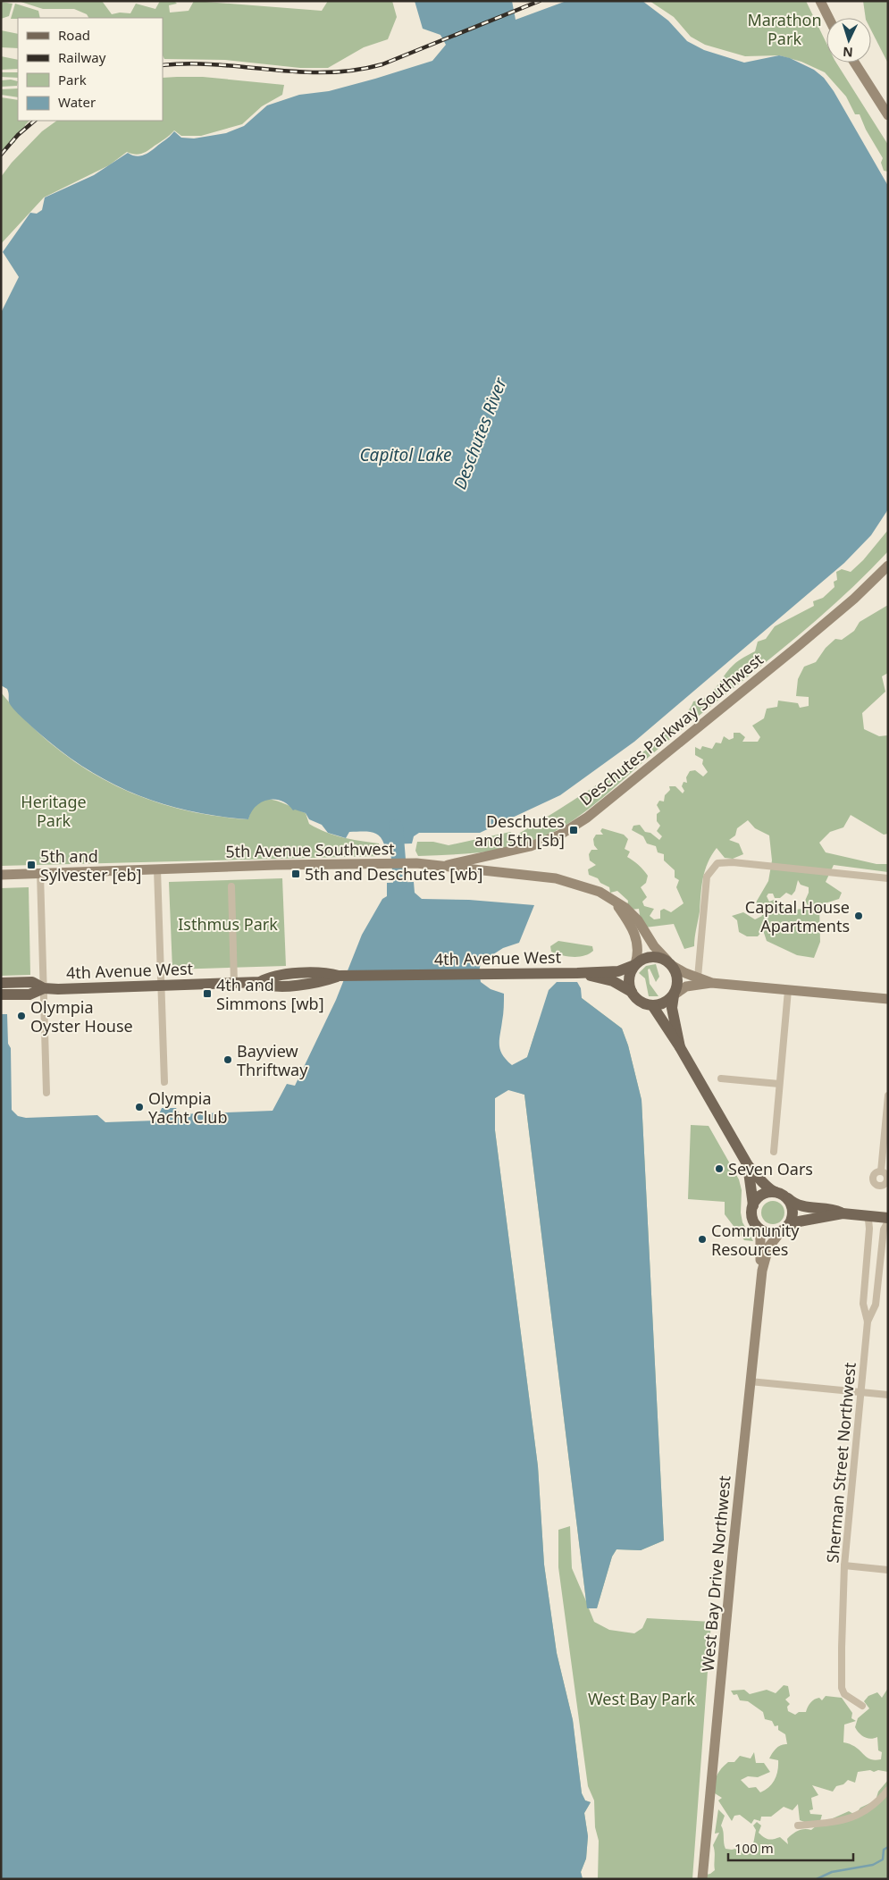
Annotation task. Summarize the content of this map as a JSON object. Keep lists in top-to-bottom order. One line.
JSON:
{"streets":{"main road":["4th Avenue West"],"street":["Deschutes Parkway Southwest","5th Avenue Southwest","Sherman Street Northwest","West Bay Drive Northwest"]},"crossings":[["Deschutes Parkway Southwest","5th Avenue Southwest"]],"water":["Deschutes River","Capitol Lake"],"parks":["Marathon Park","Heritage Park","Isthmus Park","West Bay Park"],"places":{"transit":["Deschutes and 5th [sb]","5th and Sylvester [eb]","5th and Deschutes [wb]","4th and Simmons [wb]"],"other":["Capital House Apartments","Olympia Oyster House","Bayview Thriftway","Olympia Yacht Club","Seven Oars","Community Resources"]},"legend":["Road","Railway","Park","Water"],"scale_bar":"100 m","north":"bottom"}
